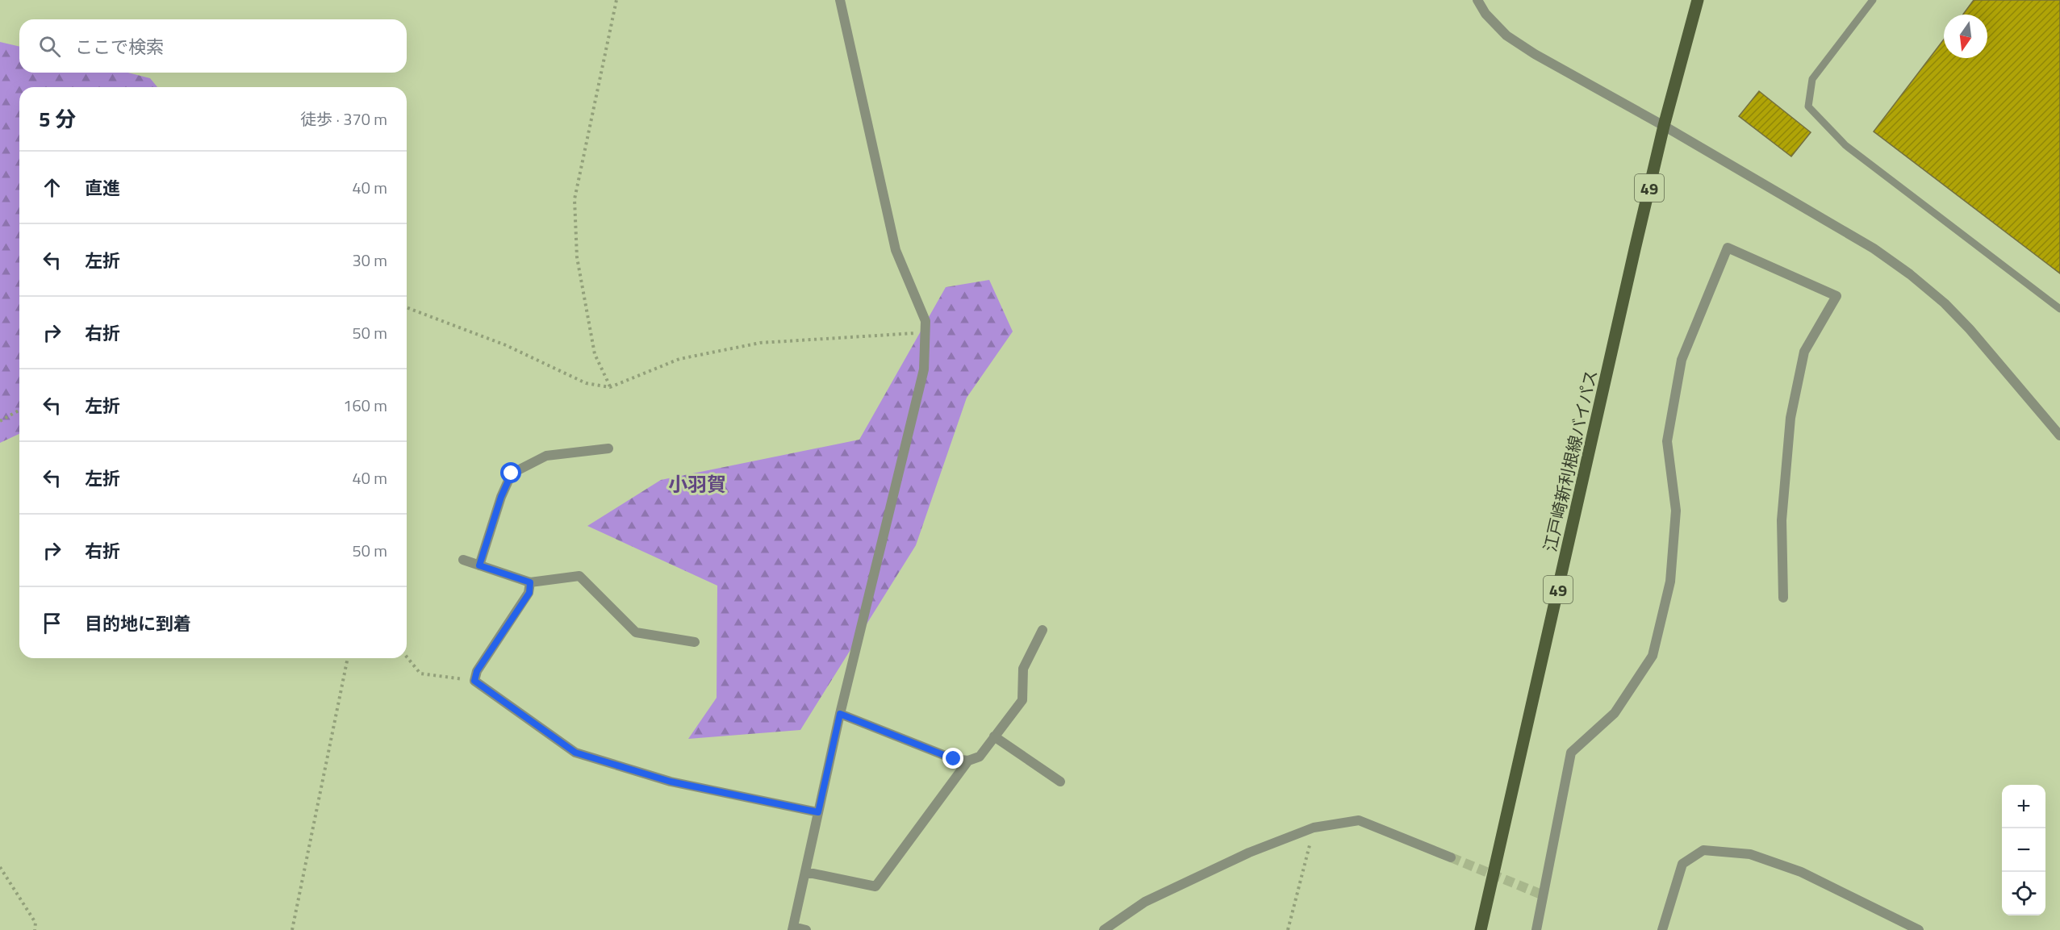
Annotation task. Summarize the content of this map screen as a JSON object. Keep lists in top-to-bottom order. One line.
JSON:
{"streets":{"main road":["49","江戸崎新利根線バイパス"]},"districts":["小羽賀"],"north":"bottom","page":{"search":"ここで検索","heading":["5 分","徒歩 · 370 m"],"list":[["直進","40 m"],["左折","30 m"],["右折","50 m"],["左折","160 m"],["左折","40 m"],["右折","50 m"],"目的地に到着"],"map_buttons":["+","−"]}}
